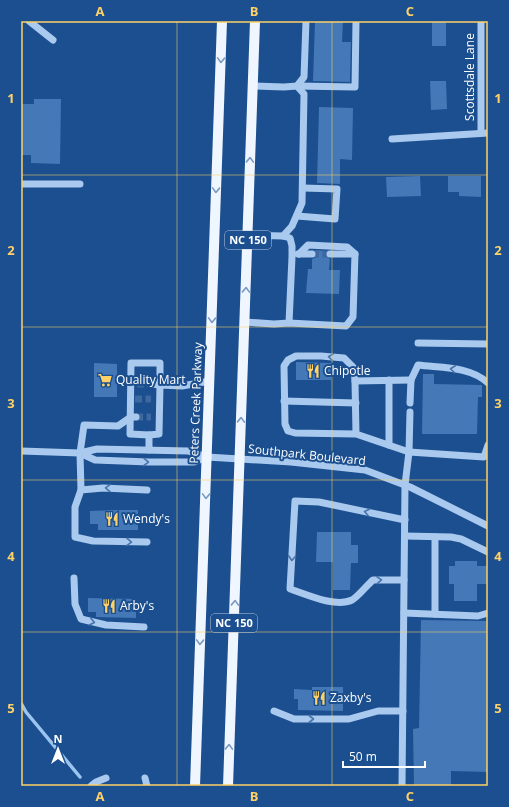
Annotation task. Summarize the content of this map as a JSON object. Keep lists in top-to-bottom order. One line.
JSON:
{"streets":{"main road":["NC 150","Peters Creek Parkway"],"street":["Scottsdale Lane","Southpark Boulevard"]},"crossings":[["NC 150","Southpark Boulevard"],["Peters Creek Parkway","Southpark Boulevard"]],"places":{"restaurant":["Chipotle","Wendy's","Arby's","Zaxby's"],"supermarket":["Quality Mart"]},"scale_bar":"50 m","north":"top","grid":{"columns":["A","B","C"],"rows":["1","2","3","4","5"]}}
